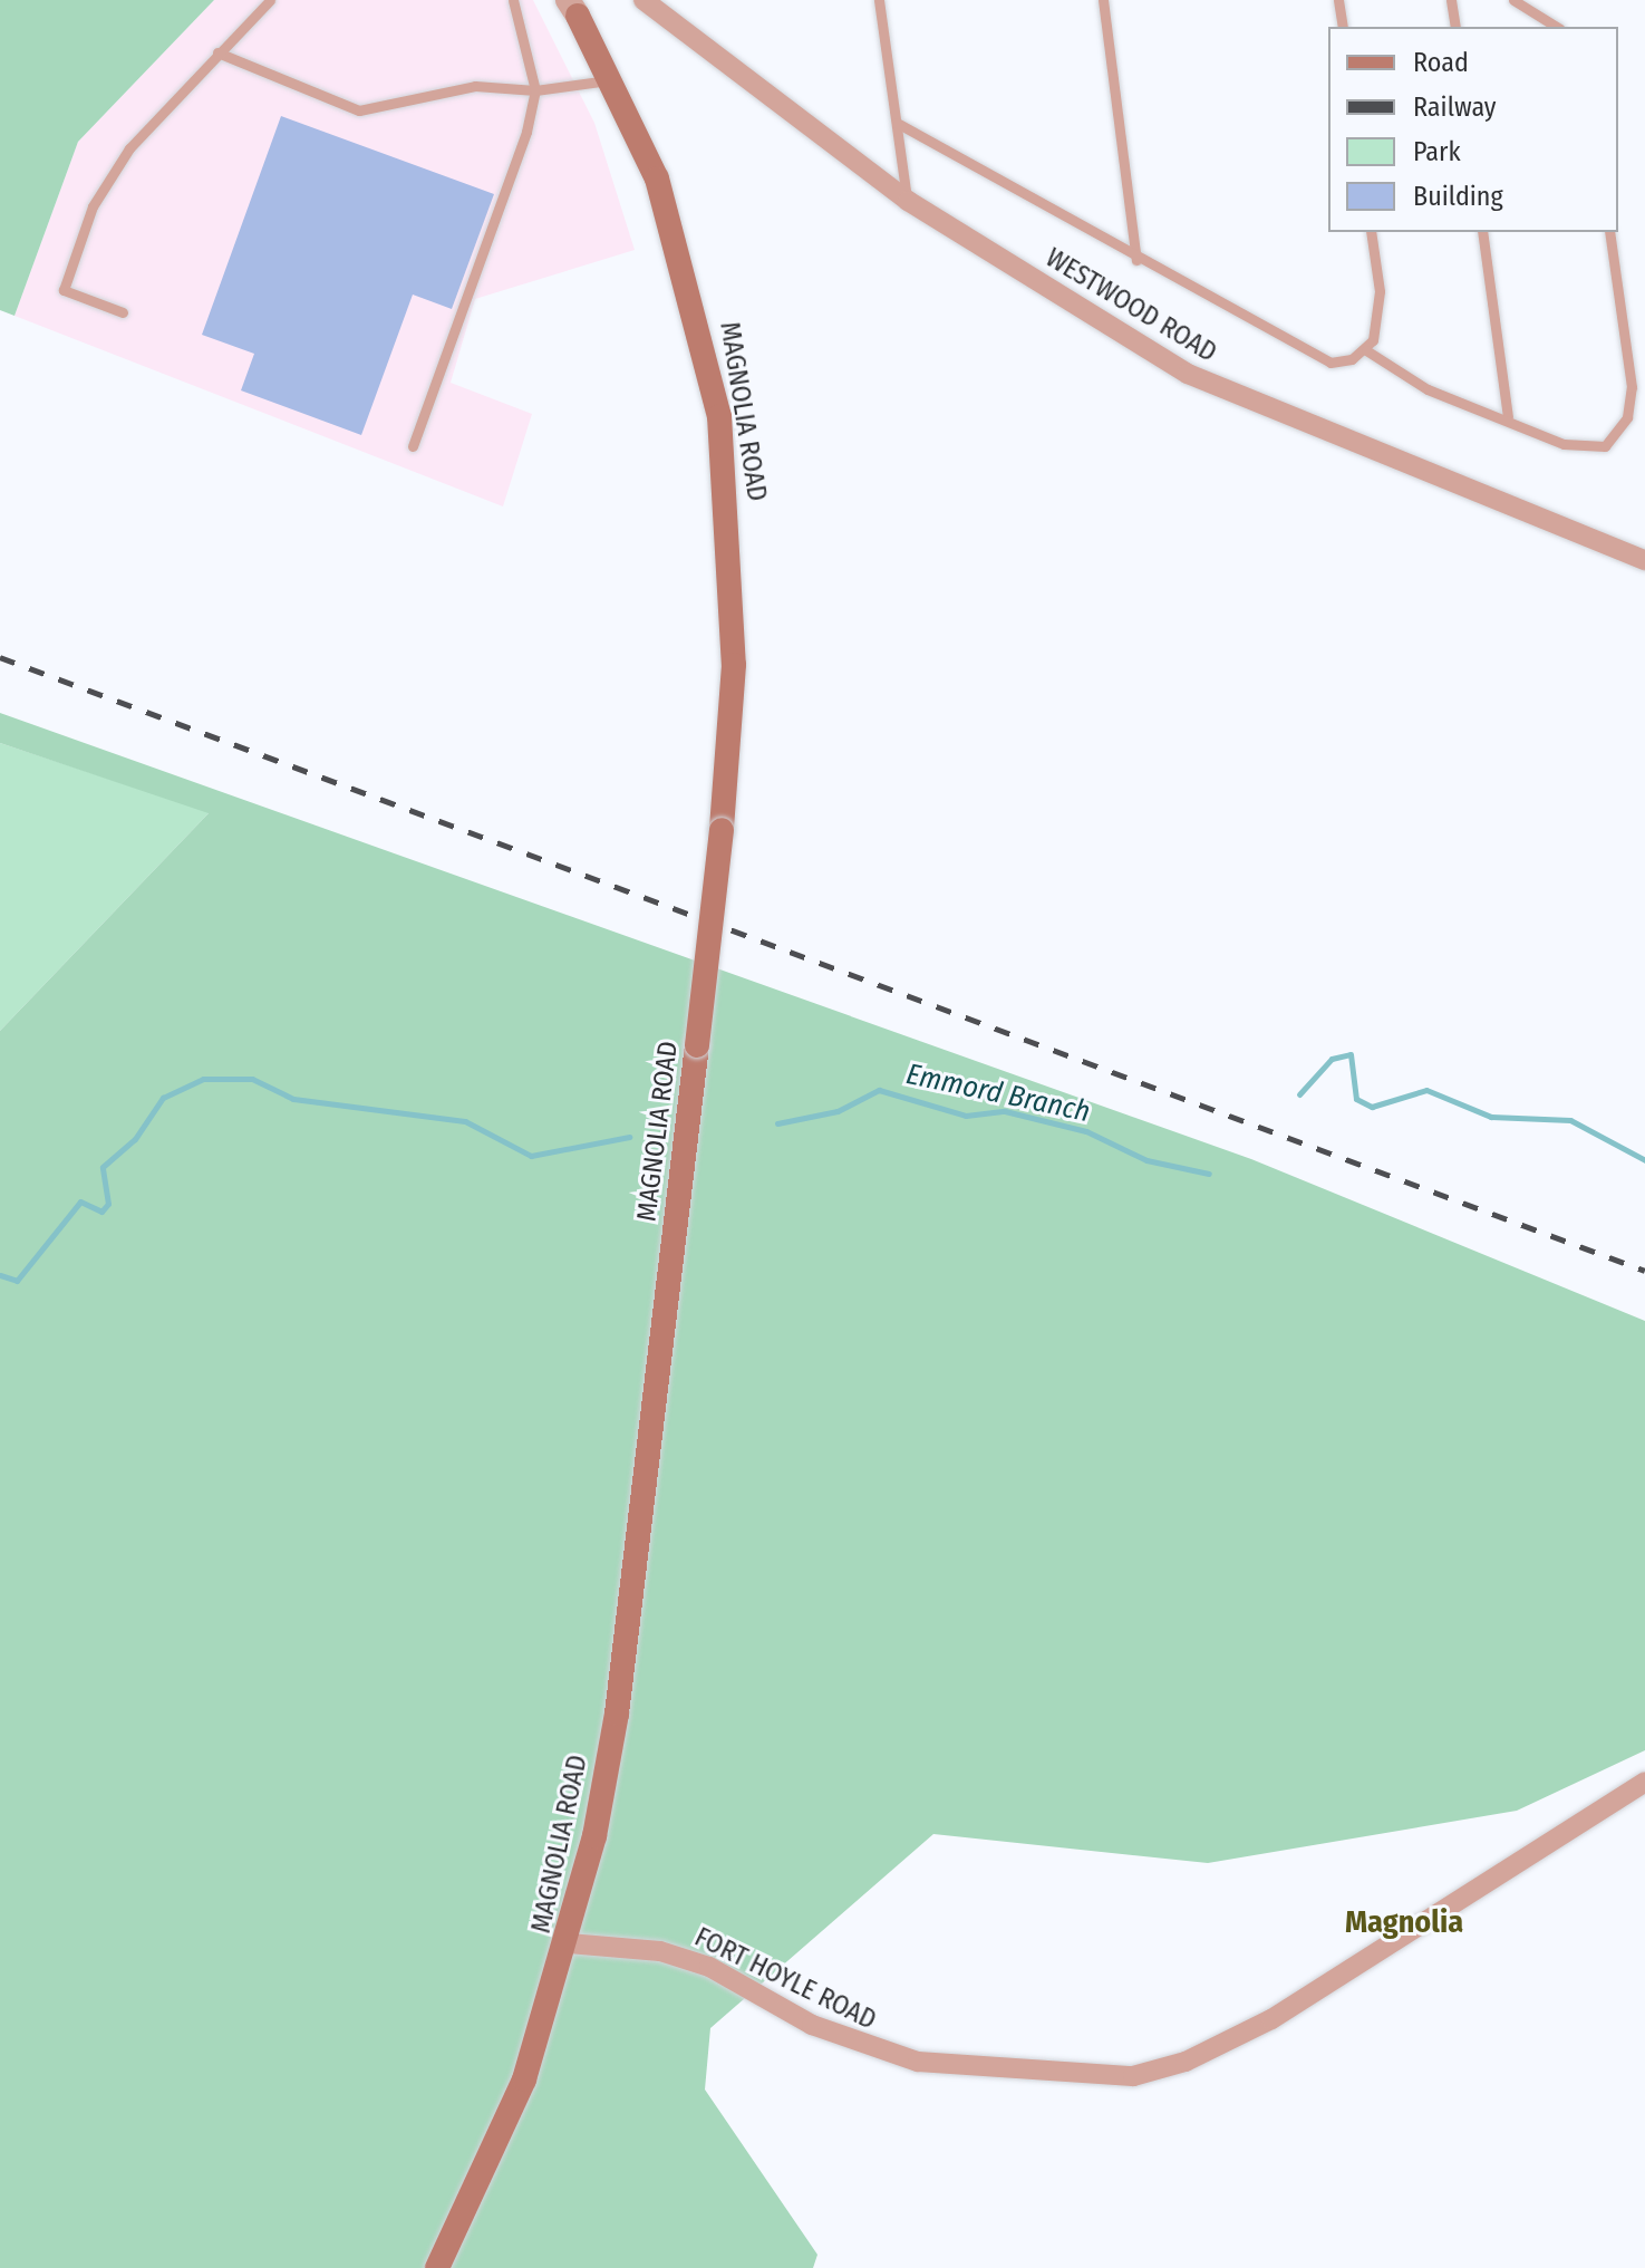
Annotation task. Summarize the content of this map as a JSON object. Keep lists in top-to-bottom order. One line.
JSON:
{"streets":{"main road":["MAGNOLIA ROAD"],"street":["WESTWOOD ROAD","FORT HOYLE ROAD"]},"crossings":[["MAGNOLIA ROAD","FORT HOYLE ROAD"]],"districts":["Magnolia"],"water":["Emmord Branch"],"legend":["Road","Railway","Park","Building"]}
